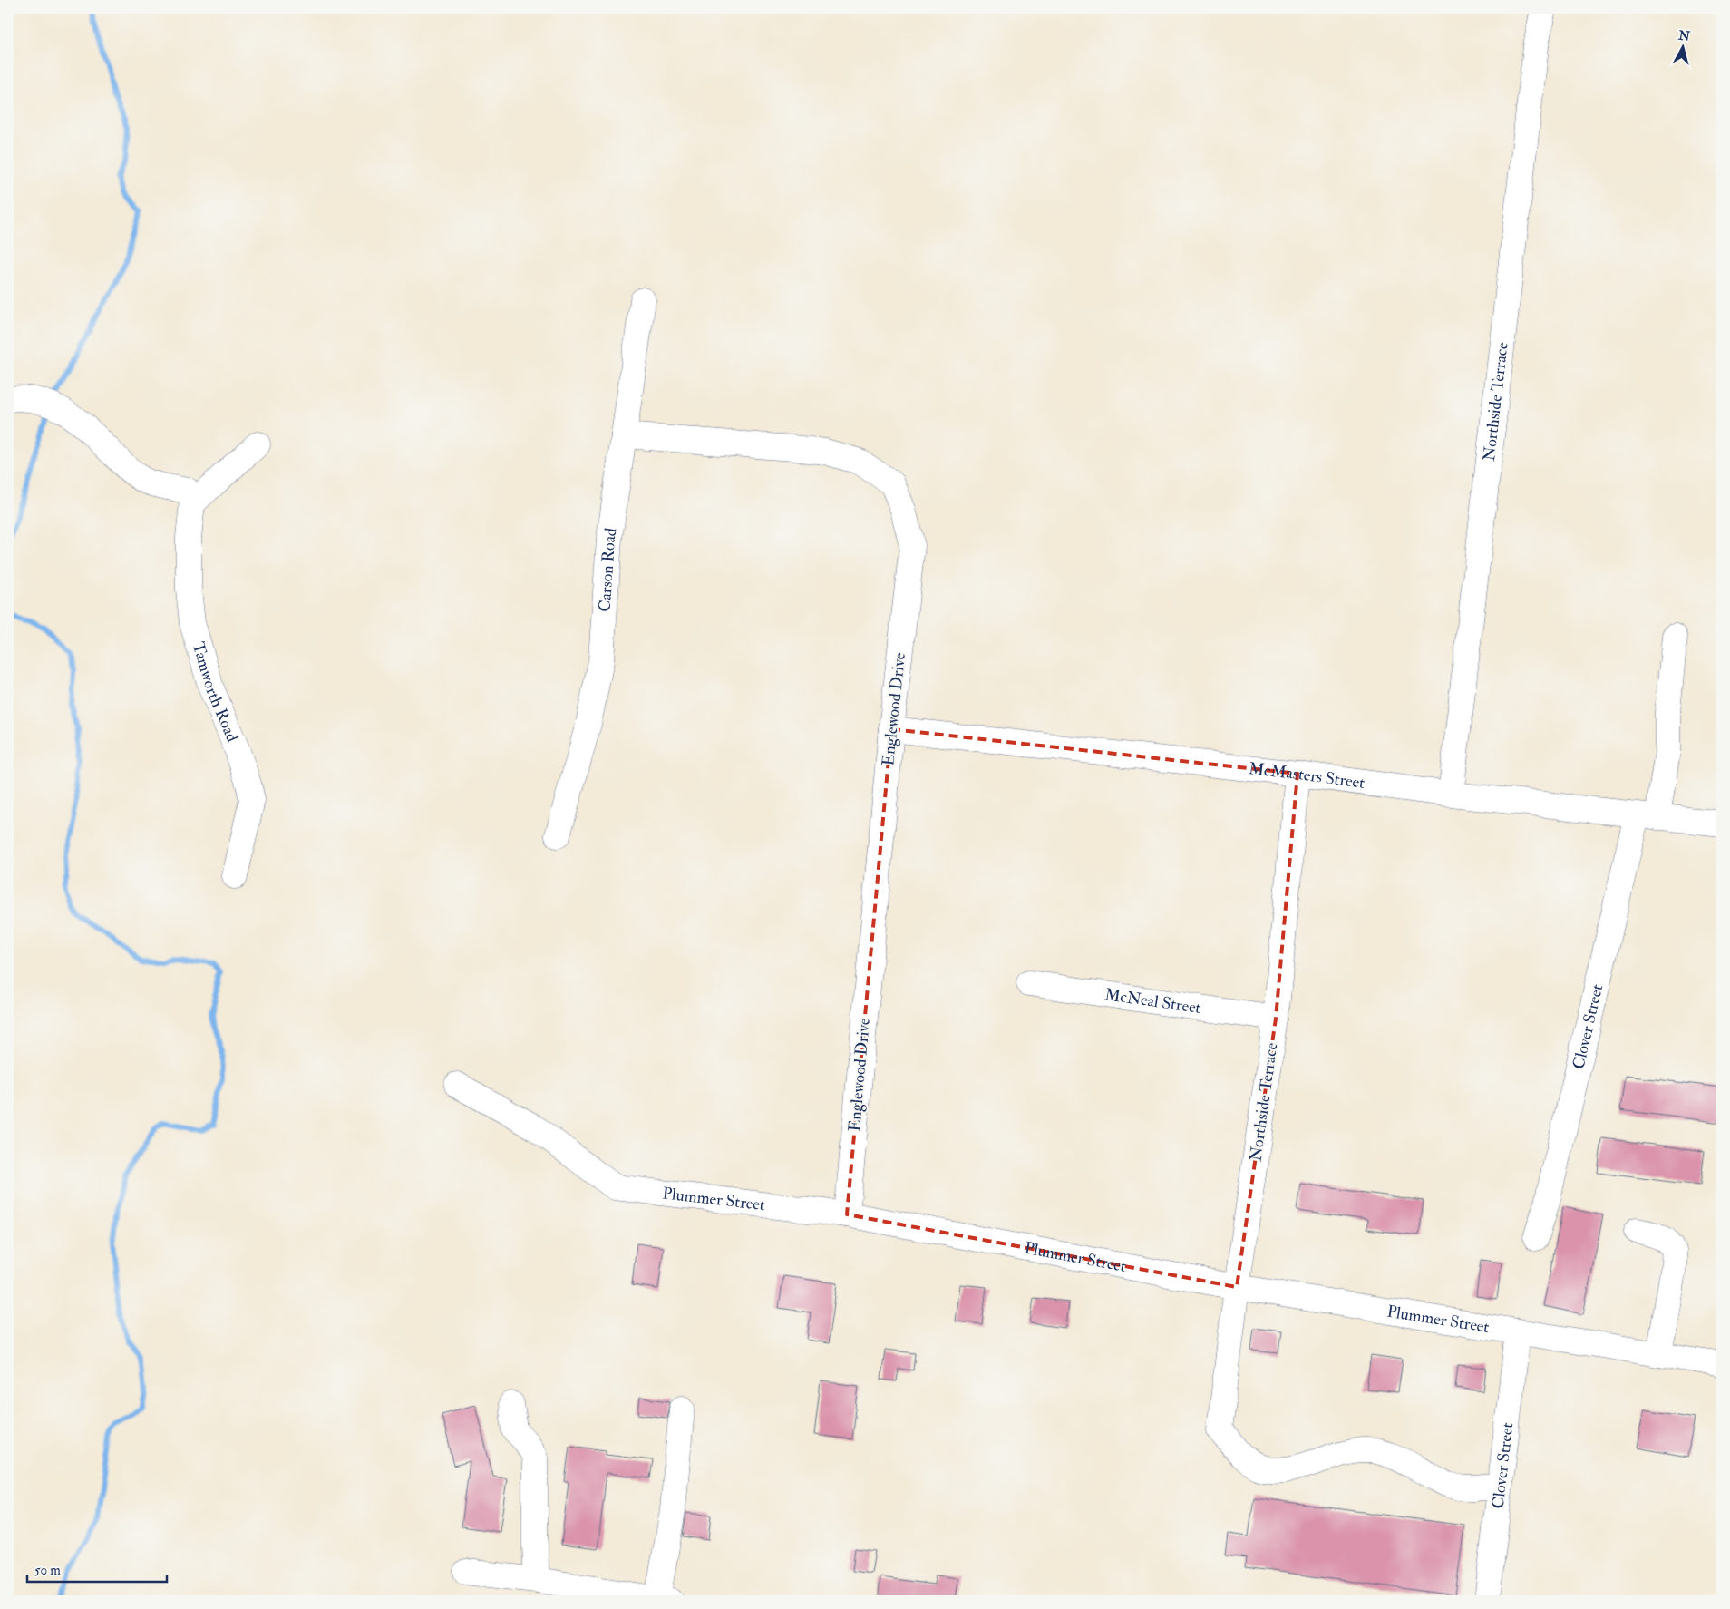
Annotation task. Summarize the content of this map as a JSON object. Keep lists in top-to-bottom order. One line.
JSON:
{"streets":{"street":["Northside Terrace","Carson Road","Tamworth Road","Englewood Drive","McMasters Street","McNeal Street","Clover Street","Plummer Street"]},"crossings":[["Northside Terrace","McMasters Street"],["Northside Terrace","McNeal Street"],["Northside Terrace","Clover Street"],["Northside Terrace","Plummer Street"],["Carson Road","Englewood Drive"],["Englewood Drive","McMasters Street"],["Englewood Drive","Plummer Street"],["McMasters Street","Clover Street"],["Clover Street","Plummer Street"]],"scale_bar":"50 m","north":"top"}
